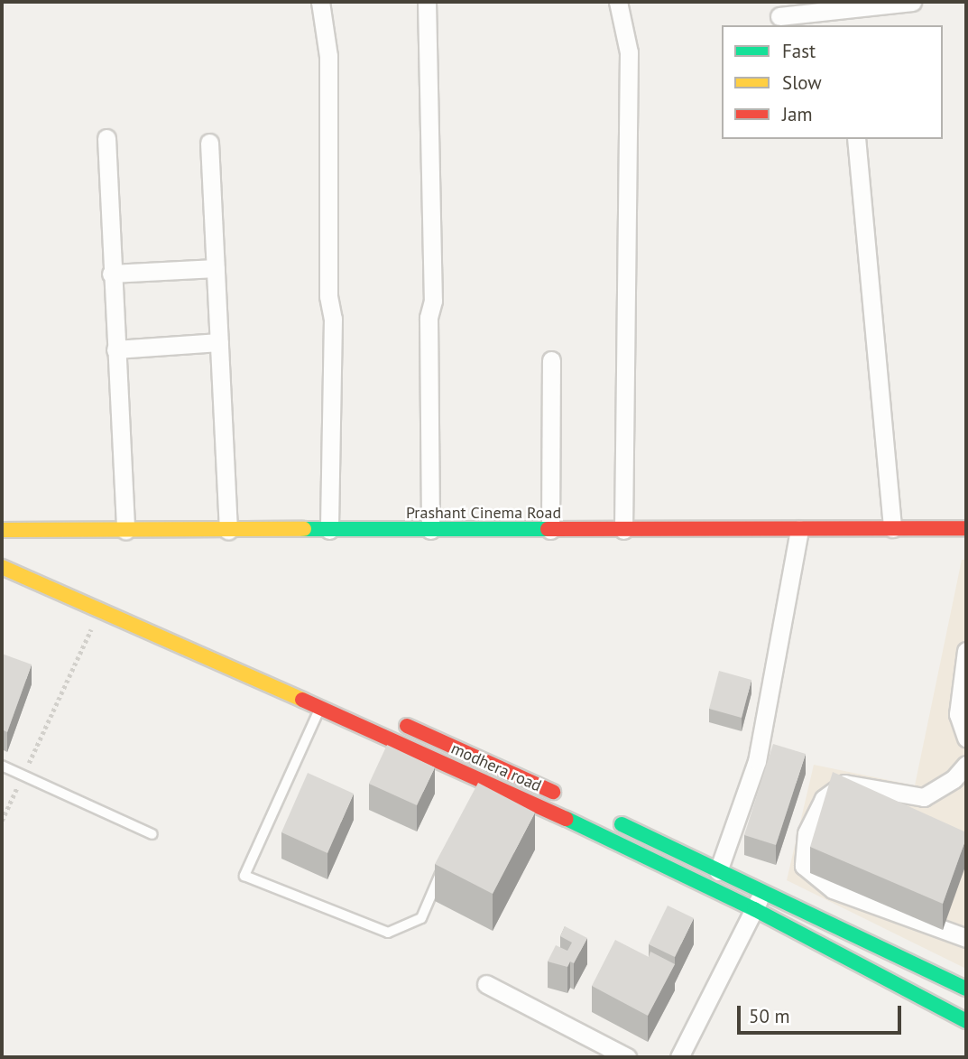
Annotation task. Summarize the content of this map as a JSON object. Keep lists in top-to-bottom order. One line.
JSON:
{"streets":{"main road":["Prashant Cinema Road","modhera road"]},"legend":["Fast","Slow","Jam"],"scale_bar":"50 m"}
